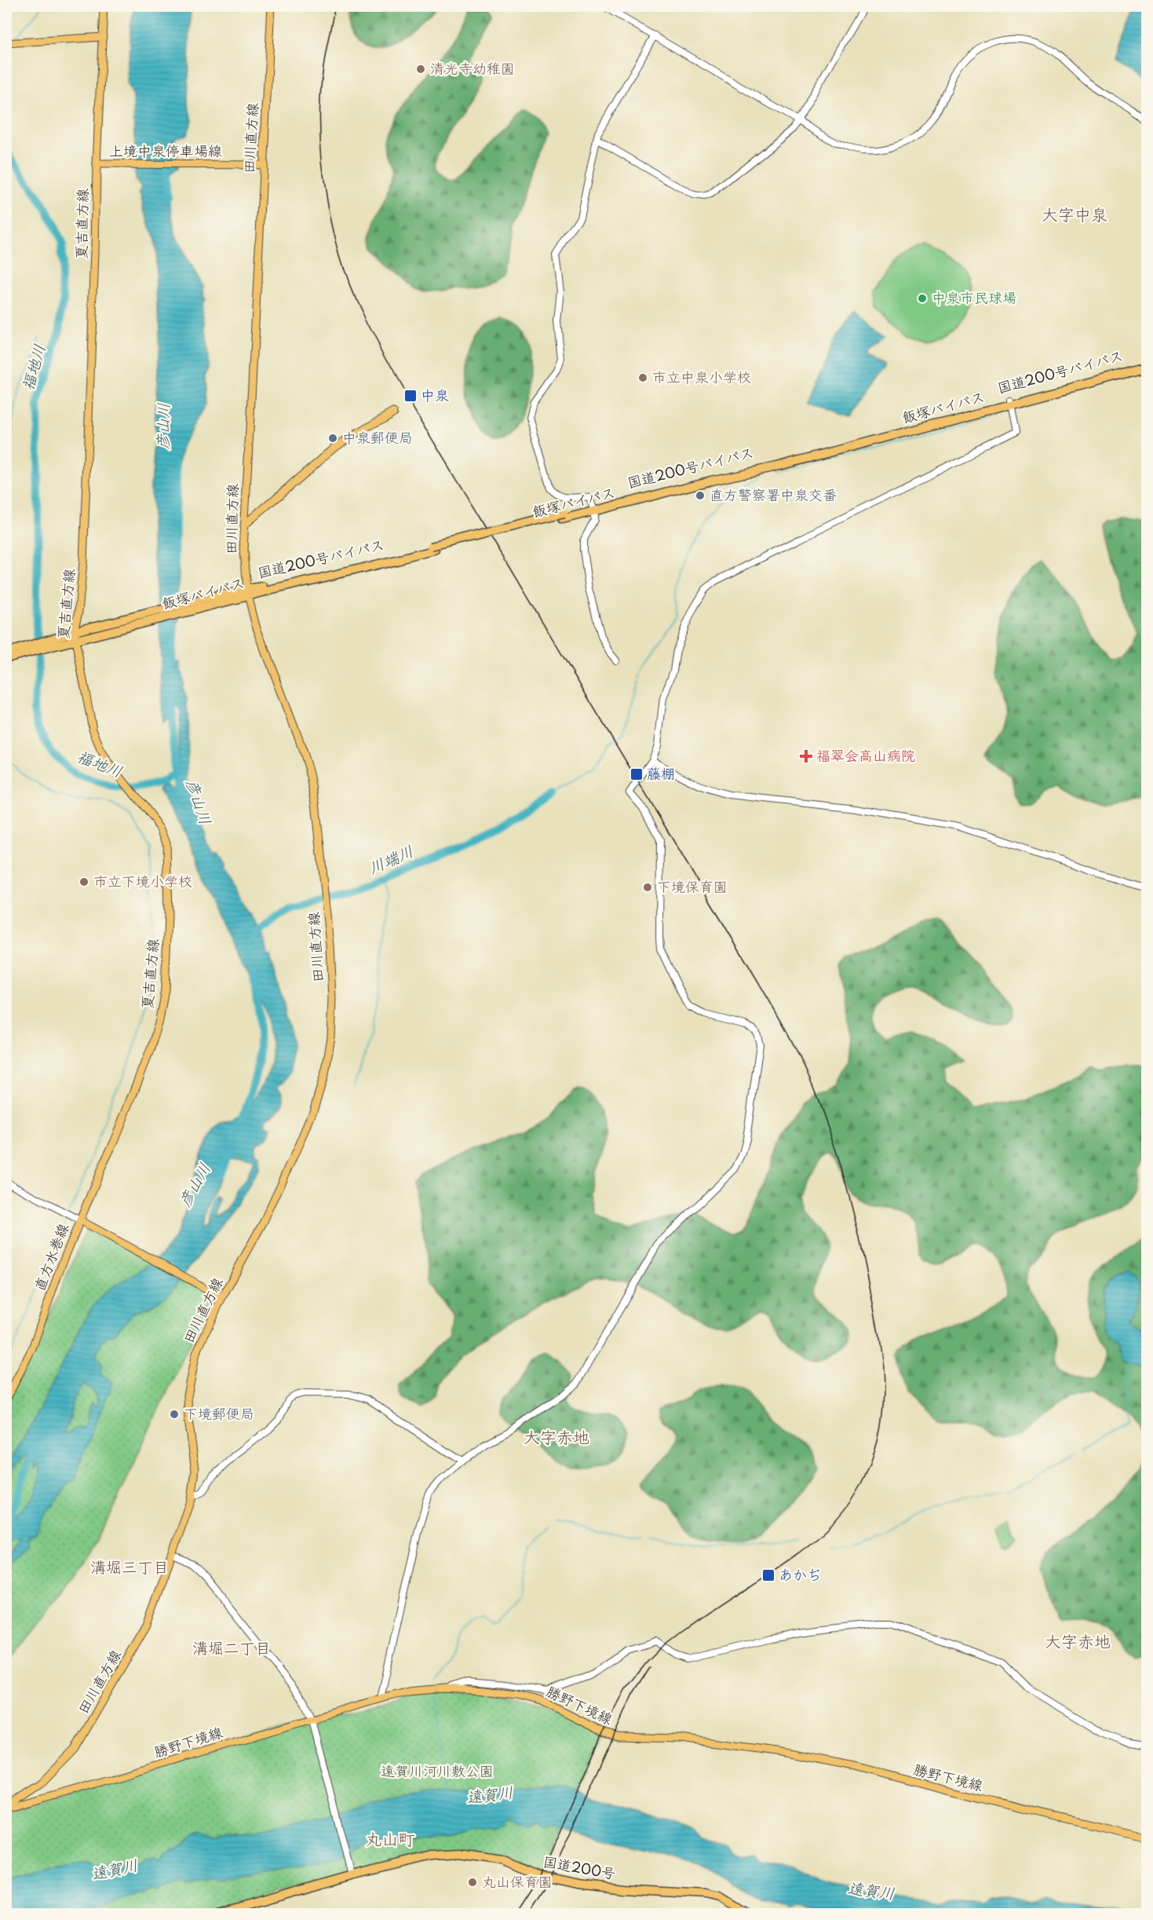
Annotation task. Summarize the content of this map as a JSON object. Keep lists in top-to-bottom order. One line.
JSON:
{"streets":{"highway":["国道200号バイパス","国道200号"],"main road":["田川直方線","上境中泉停車場線","夏吉直方線","直方水巻線","勝野下境線"]},"crossings":[["田川直方線","上境中泉停車場線"],["田川直方線","国道200号バイパス"],["田川直方線","直方水巻線"],["田川直方線","勝野下境線"],["上境中泉停車場線","夏吉直方線"],["夏吉直方線","国道200号バイパス"],["夏吉直方線","直方水巻線"]],"districts":["大字中泉","大字赤地","溝堀三丁目","大字赤地","溝堀二丁目","丸山町"],"water":["福地川","彦山川","川端川","遠賀川"],"parks":["遠賀川河川敷公園"],"places":{"other":["清光寺幼稚園","中泉市民球場","市立中泉小学校","中泉郵便局","直方警察署中泉交番","市立下境小学校","下境保育園","下境郵便局","丸山保育園"],"transit":["中泉","藤棚","あかぢ"],"health":["福翠会高山病院"]}}
